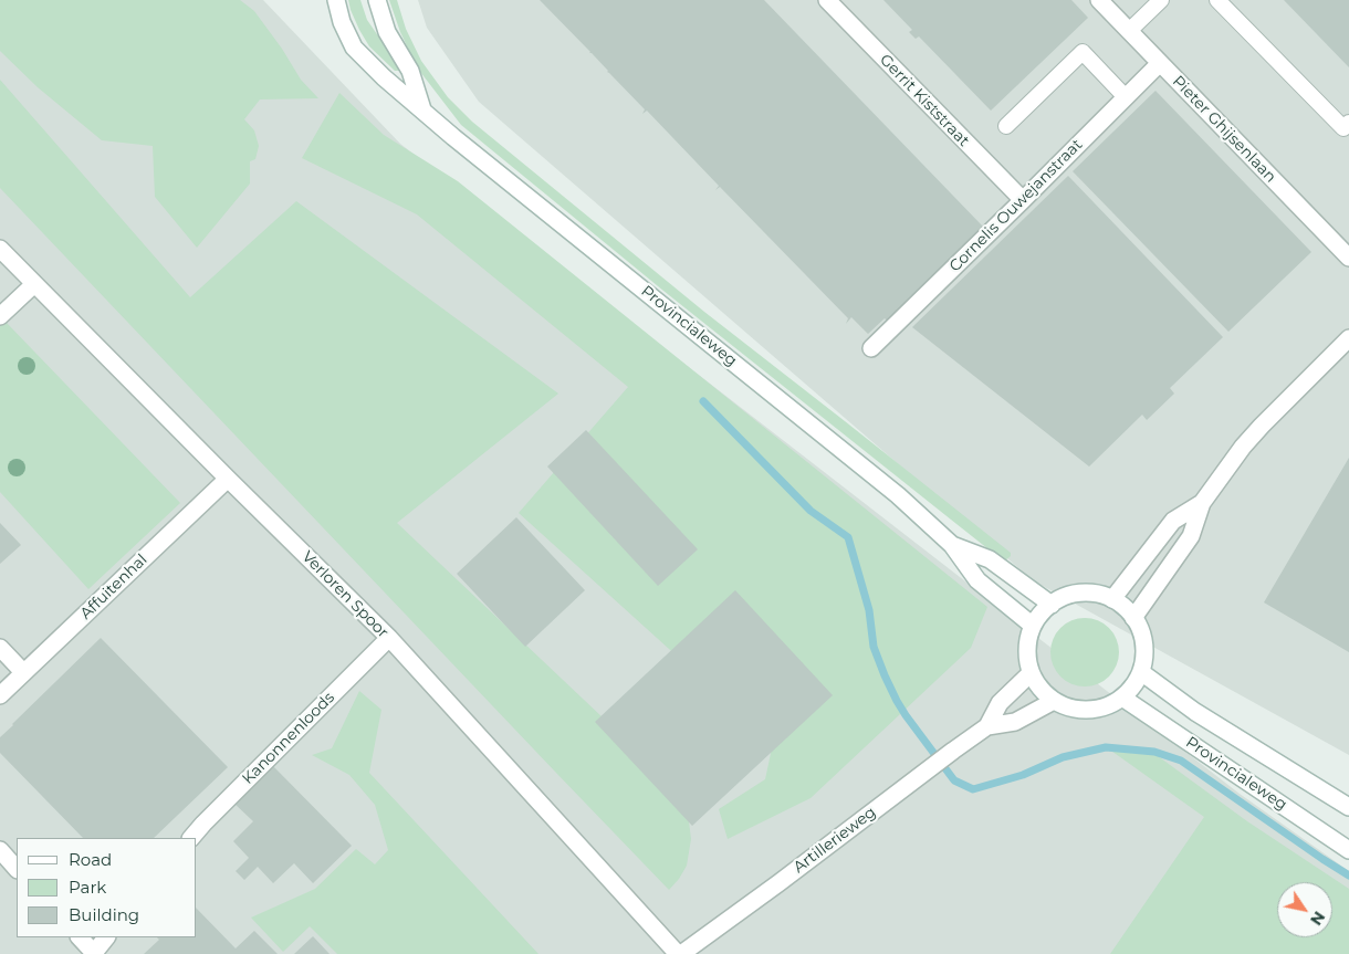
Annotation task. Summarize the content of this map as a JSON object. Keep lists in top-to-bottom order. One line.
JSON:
{"streets":{"street":["Gerrit Kiststraat","Pieter Ghijsenlaan","Cornelis Ouwejanstraat","Provincialeweg","Affuitenhal","Verloren Spoor","Kanonnenloods","Artillerieweg"]},"crossings":[["Gerrit Kiststraat","Cornelis Ouwejanstraat"],["Pieter Ghijsenlaan","Cornelis Ouwejanstraat"],["Provincialeweg","Artillerieweg"],["Affuitenhal","Verloren Spoor"],["Verloren Spoor","Kanonnenloods"],["Verloren Spoor","Artillerieweg"]],"legend":["Road","Park","Building"],"north":"bottom right"}
